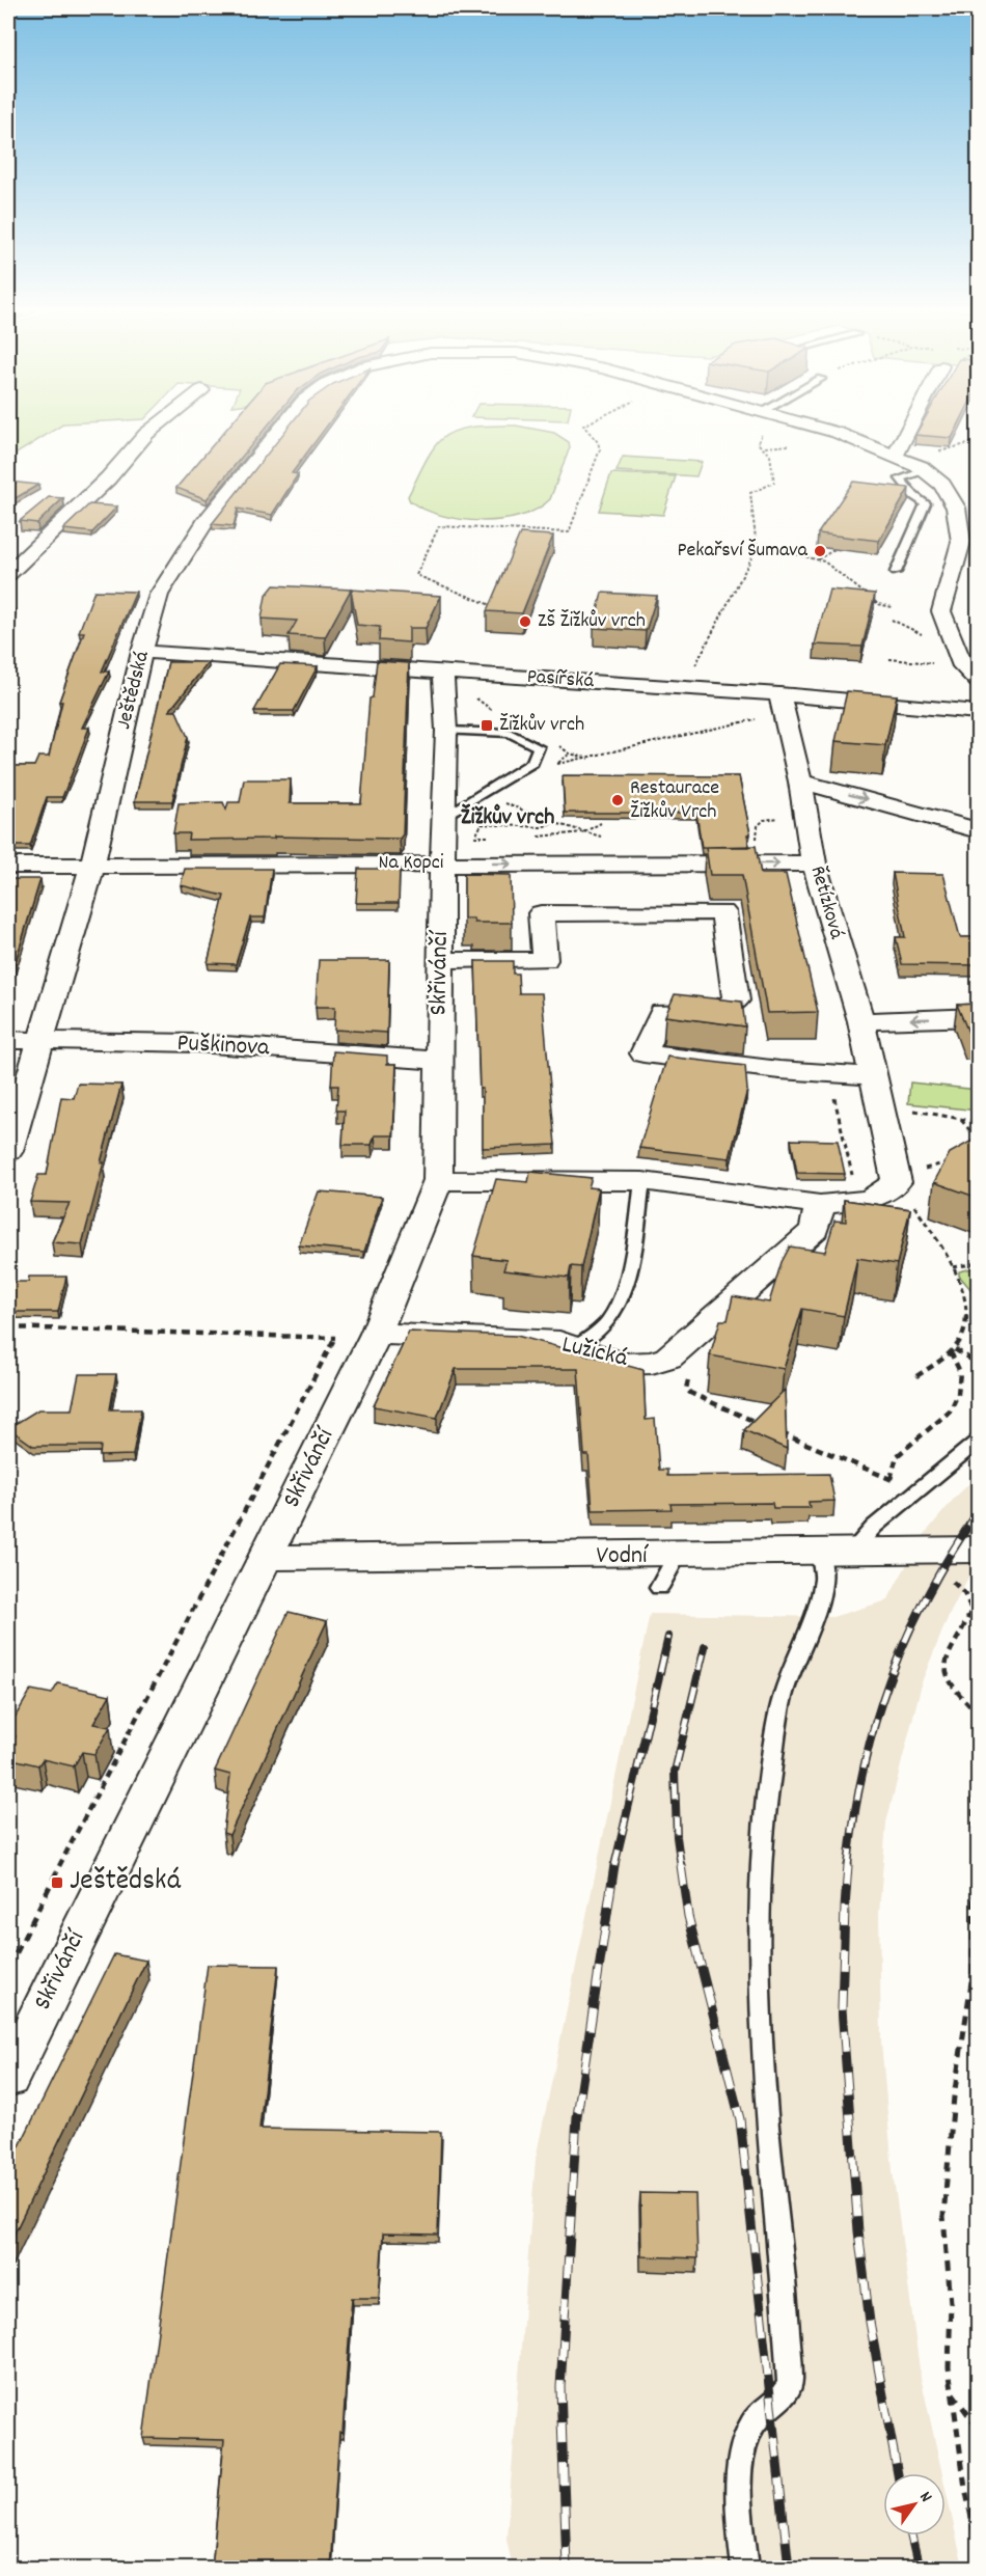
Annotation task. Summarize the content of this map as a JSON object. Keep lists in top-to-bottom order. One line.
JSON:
{"streets":{"street":["Pasířská","Ještědská","Na Kopci","Řetízková","Skřivánčí","Puškinova","Lužická","Vodní"]},"crossings":[["Pasířská","Ještědská"],["Pasířská","Řetízková"],["Pasířská","Skřivánčí"],["Ještědská","Na Kopci"],["Ještědská","Puškinova"],["Na Kopci","Řetízková"],["Na Kopci","Skřivánčí"],["Skřivánčí","Puškinova"],["Skřivánčí","Lužická"],["Skřivánčí","Vodní"]],"one_way":["Na Kopci"],"districts":["Žižkův vrch"],"places":{"other":["Pekařsví Šumava","ZŠ Žižkův vrch","Restaurace Žižkův Vrch"],"transit":["Žižkův vrch","Ještědská"]},"north":"top right"}
